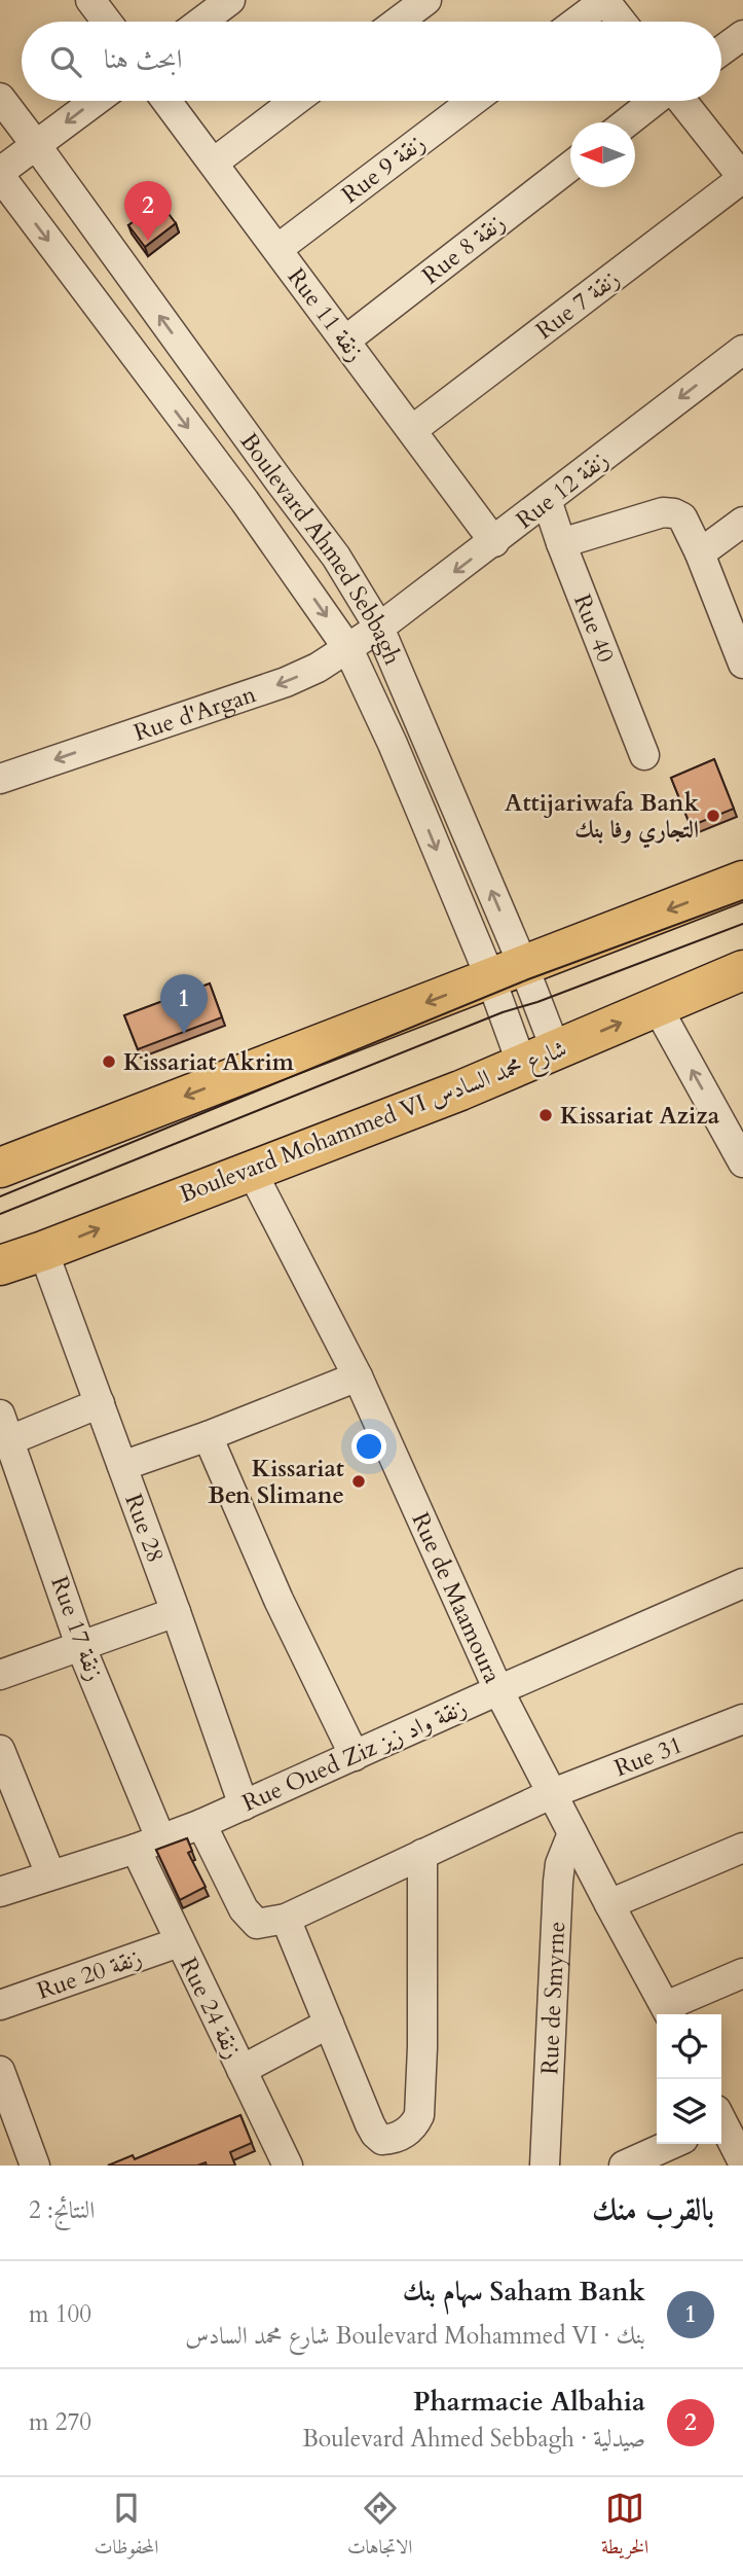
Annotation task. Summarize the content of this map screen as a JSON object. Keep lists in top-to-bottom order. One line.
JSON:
{"streets":{"main road":["Boulevard Mohammed VI شارع محمد السادس"],"street":["Rue 9 زنقة","Rue 8 زنقة","Rue 7 زنقة","Rue 11 زنقة","Rue 12 زنقة","Boulevard Ahmed Sebbagh","Rue 40","Rue d'Argan","Rue 28","Rue de Maamoura","Rue 17 زنقة","Rue Oued Ziz زنقة واد زيز","Rue 31","Rue 20 زنقة","Rue de Smyrne","Rue 24 زنقة"]},"crossings":[["Rue 9 زنقة","Rue 11 زنقة"],["Rue 8 زنقة","Rue 11 زنقة"],["Rue 7 زنقة","Rue 11 زنقة"],["Rue 11 زنقة","Rue 12 زنقة"],["Rue 12 زنقة","Boulevard Ahmed Sebbagh"],["Rue 12 زنقة","Rue 40"],["Rue 12 زنقة","Rue d'Argan"],["Boulevard Ahmed Sebbagh","Rue d'Argan"],["Boulevard Ahmed Sebbagh","Boulevard Mohammed VI شارع محمد السادس"],["Boulevard Mohammed VI شارع محمد السادس","Rue 28"],["Boulevard Mohammed VI شارع محمد السادس","Rue de Maamoura"],["Rue 28","Rue Oued Ziz زنقة واد زيز"],["Rue de Maamoura","Rue Oued Ziz زنقة واد زيز"],["Rue de Maamoura","Rue 31"],["Rue de Maamoura","Rue de Smyrne"],["Rue 17 زنقة","Rue Oued Ziz زنقة واد زيز"],["Rue 17 زنقة","Rue 24 زنقة"],["Rue Oued Ziz زنقة واد زيز","Rue 31"],["Rue Oued Ziz زنقة واد زيز","Rue 24 زنقة"],["Rue 20 زنقة","Rue 24 زنقة"]],"one_way":["Rue 12 زنقة","Rue d'Argan"],"places":["Attijariwafa Bank التجاري وفا بنك","Kissariat Akrim","Kissariat Aziza","Kissariat Ben Slimane"],"north":"left","page":{"search":"ابحث هنا","pins":["2","1"],"heading":["بالقرب منك","النتائج: 2"],"list":[{"mark":"1","name":"Saham Bank سهام بنك","note":"بنك · Boulevard Mohammed VI شارع محمد السادس","value":"100 m"},{"mark":"2","name":"Pharmacie Albahia","note":"صيدلية · Boulevard Ahmed Sebbagh","value":"270 m"}],"nav":["الخريطة","الاتجاهات","المحفوظات"]}}
